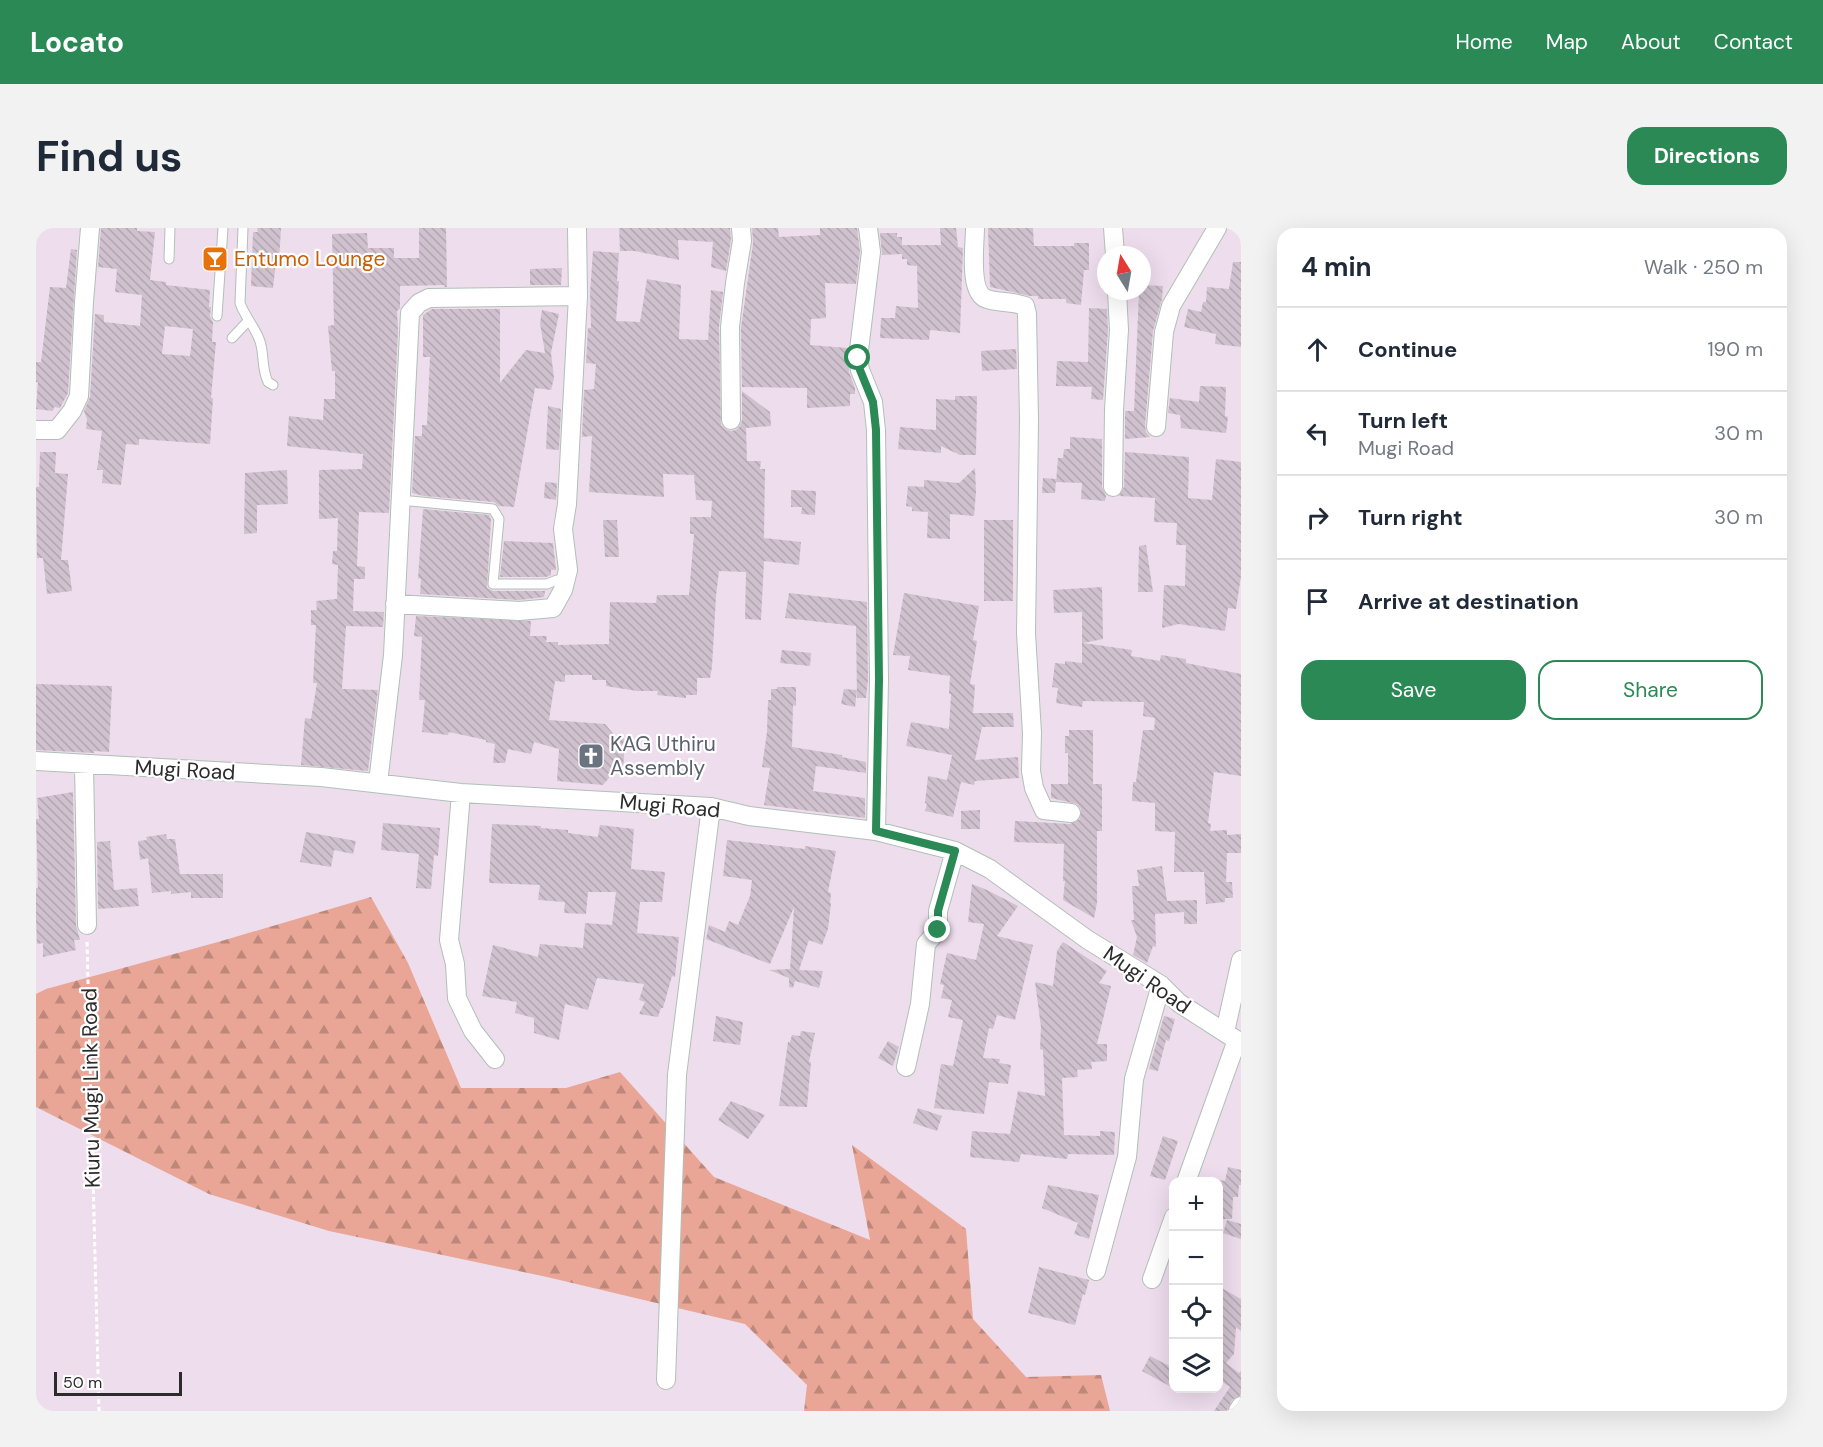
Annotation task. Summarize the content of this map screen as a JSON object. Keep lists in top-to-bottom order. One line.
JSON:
{"streets":{"street":["Mugi Road"],"path":["Kiuru Mugi Link Road"]},"places":{"bar":["Entumo Lounge"],"church":["KAG Uthiru Assembly"]},"scale_bar":"50 m","north":"top","page":{"header":"Locato","nav":["Home","Map","About","Contact"],"buttons":["Directions",["Save","Share"]],"title":"Find us","heading":["4 min","Walk · 250 m"],"list":[["Continue","190 m"],["Turn left","Mugi Road","30 m"],["Turn right","30 m"],"Arrive at destination"],"map_buttons":["+","−"],"scale":"50 m"}}
